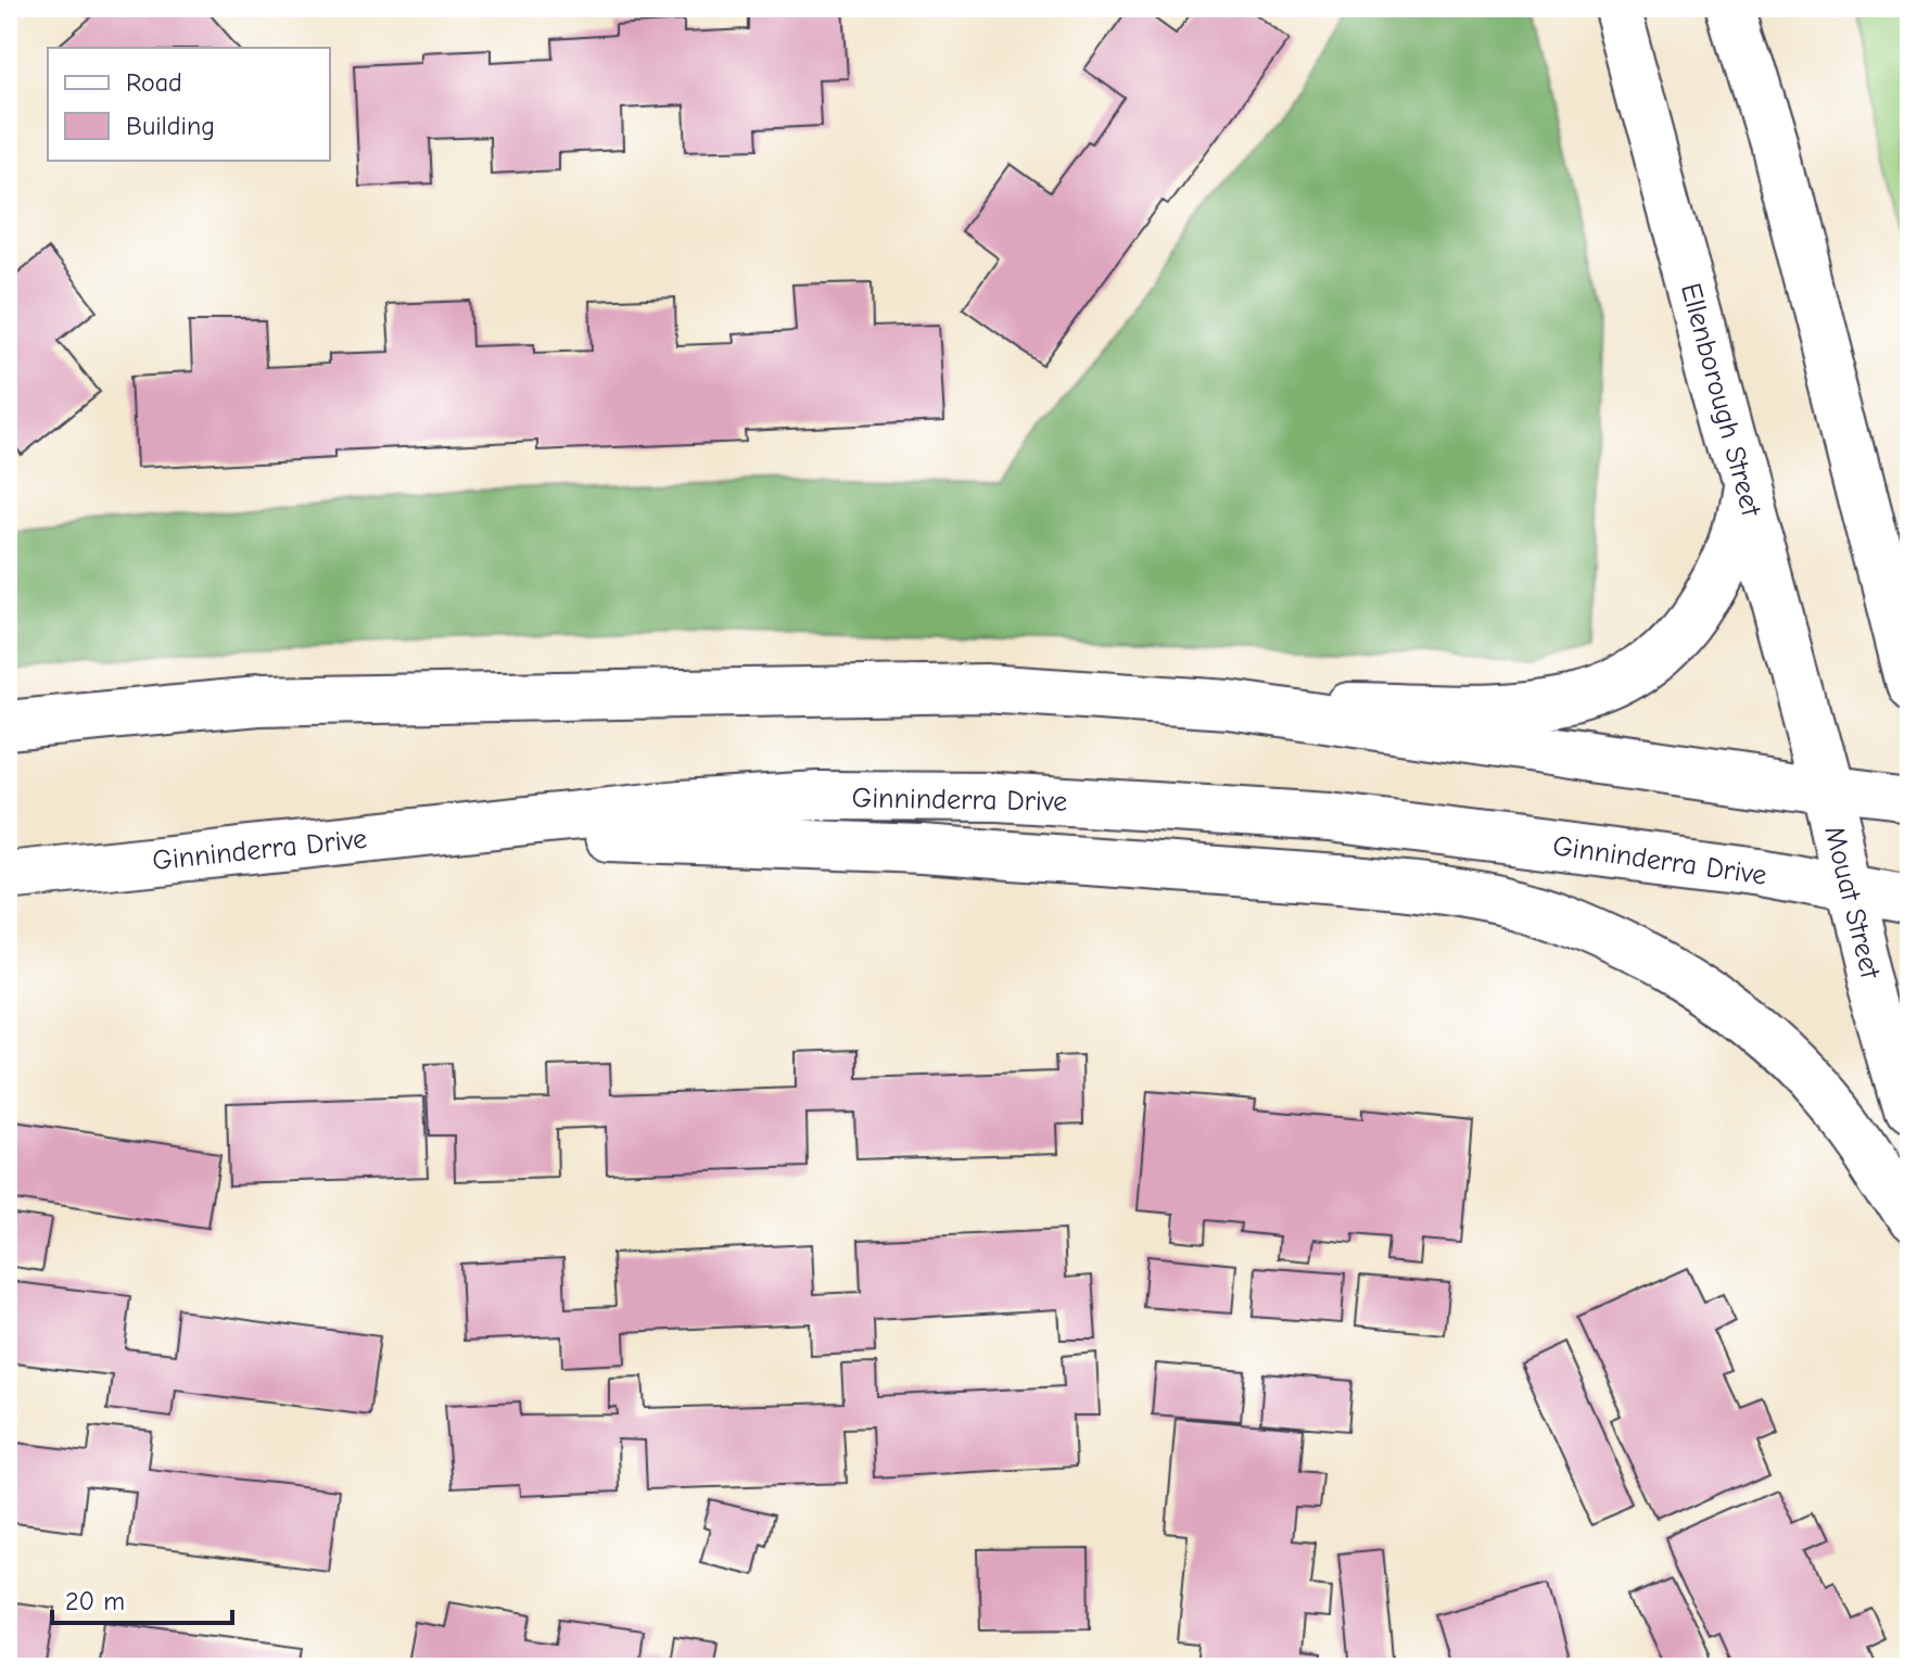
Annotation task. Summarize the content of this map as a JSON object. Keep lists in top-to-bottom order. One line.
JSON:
{"streets":{"main road":["Ellenborough Street","Ginninderra Drive","Mouat Street"]},"crossings":[["Ellenborough Street","Mouat Street"],["Ginninderra Drive","Mouat Street"]],"legend":["Road","Building"],"scale_bar":"20 m"}
